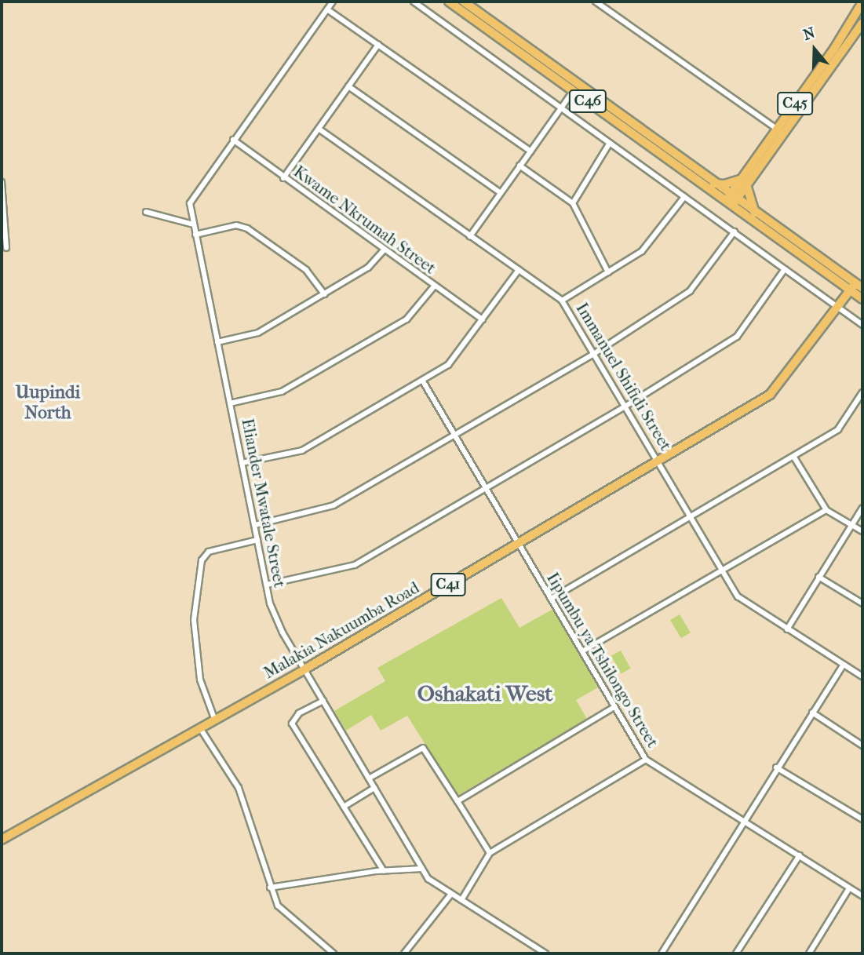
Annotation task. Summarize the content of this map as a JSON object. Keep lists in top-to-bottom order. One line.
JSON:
{"streets":{"main road":["C46","C45","C41","Malakia Nakuumba Road"],"street":["Kwame Nkrumah Street","Immanuel Shifidi Street","Eliander Mwatale Street","Iipumbu ya Tshilongo Street"]},"crossings":[["C46","C45"],["C46","Malakia Nakuumba Road"],["Kwame Nkrumah Street","Eliander Mwatale Street"],["Immanuel Shifidi Street","Malakia Nakuumba Road"],["Eliander Mwatale Street","Malakia Nakuumba Road"],["Malakia Nakuumba Road","Iipumbu ya Tshilongo Street"]],"districts":["Uupindi North","Oshakati West"],"north":"top"}
